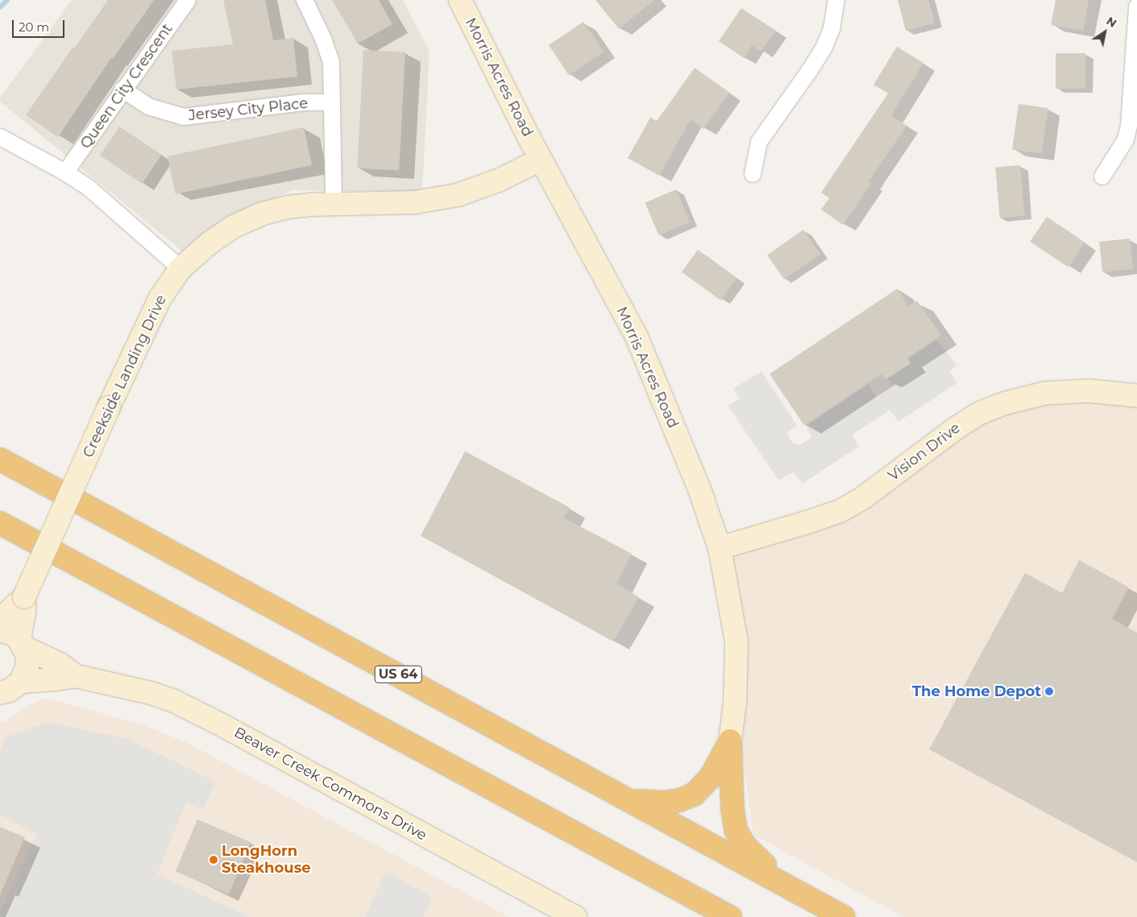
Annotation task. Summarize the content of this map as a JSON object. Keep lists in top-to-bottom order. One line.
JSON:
{"streets":{"highway":["US 64"],"street":["Morris Acres Road","Queen City Crescent","Jersey City Place","Creekside Landing Drive","Vision Drive","Beaver Creek Commons Drive"]},"crossings":[["Morris Acres Road","Creekside Landing Drive"],["Morris Acres Road","Vision Drive"],["Queen City Crescent","Jersey City Place"],["Creekside Landing Drive","Beaver Creek Commons Drive"]],"places":["The Home Depot","LongHorn Steakhouse"],"scale_bar":"20 m","north":"top right"}
